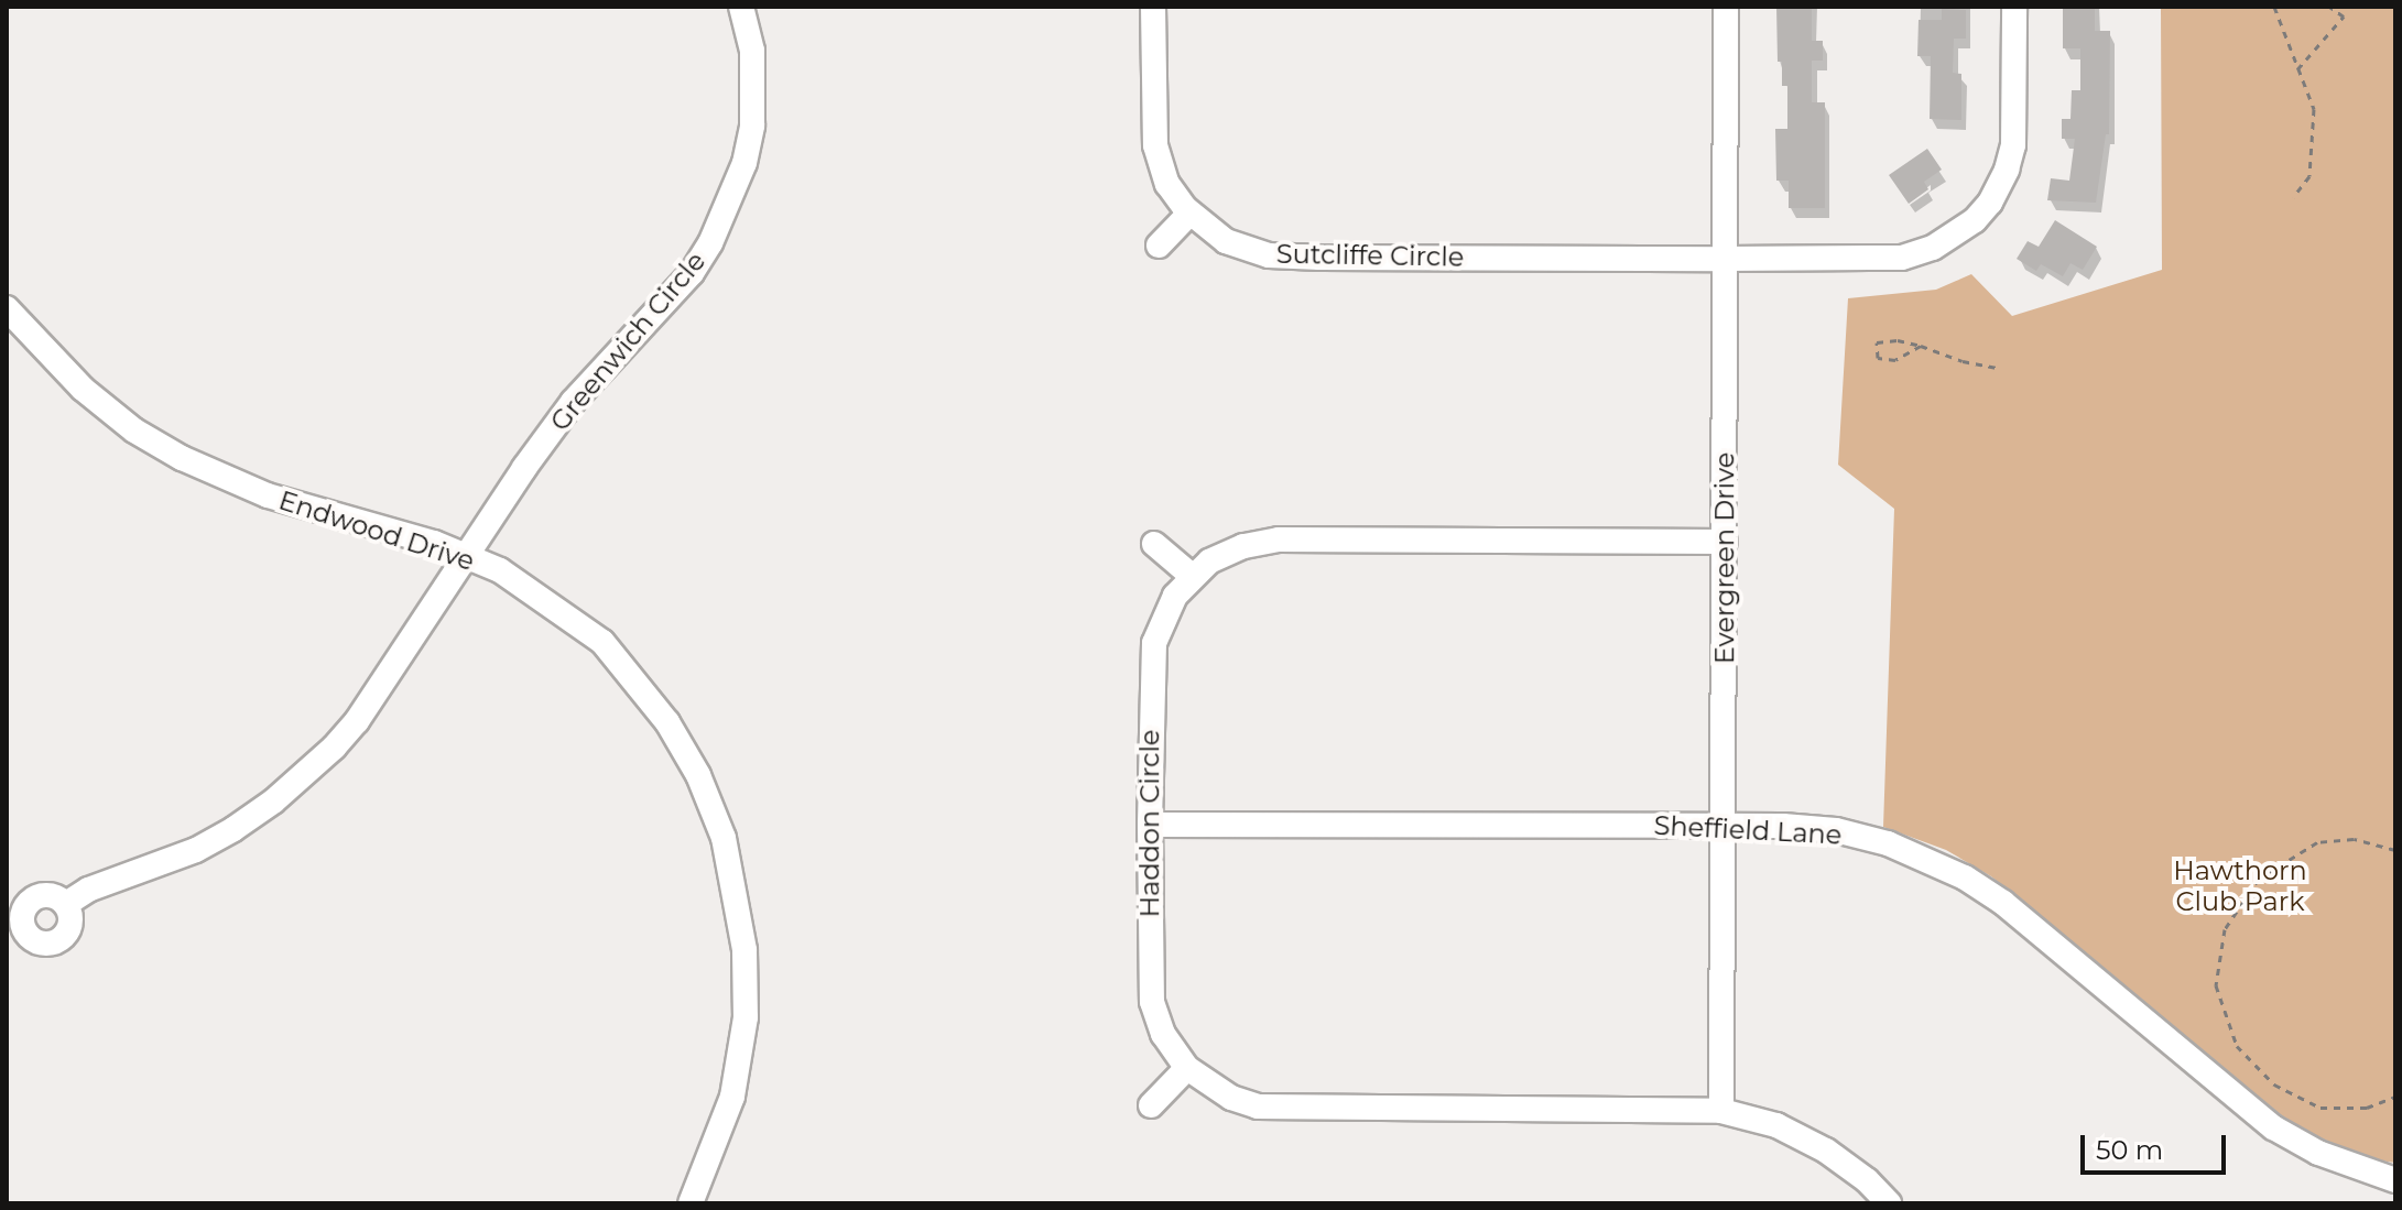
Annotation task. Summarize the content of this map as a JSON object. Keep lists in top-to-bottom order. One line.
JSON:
{"streets":{"street":["Sutcliffe Circle","Greenwich Circle","Endwood Drive","Evergreen Drive","Haddon Circle","Sheffield Lane"]},"crossings":[["Sutcliffe Circle","Evergreen Drive"],["Greenwich Circle","Endwood Drive"],["Evergreen Drive","Haddon Circle"],["Evergreen Drive","Sheffield Lane"],["Haddon Circle","Sheffield Lane"]],"parks":["Hawthorn Club Park"],"scale_bar":"50 m"}
